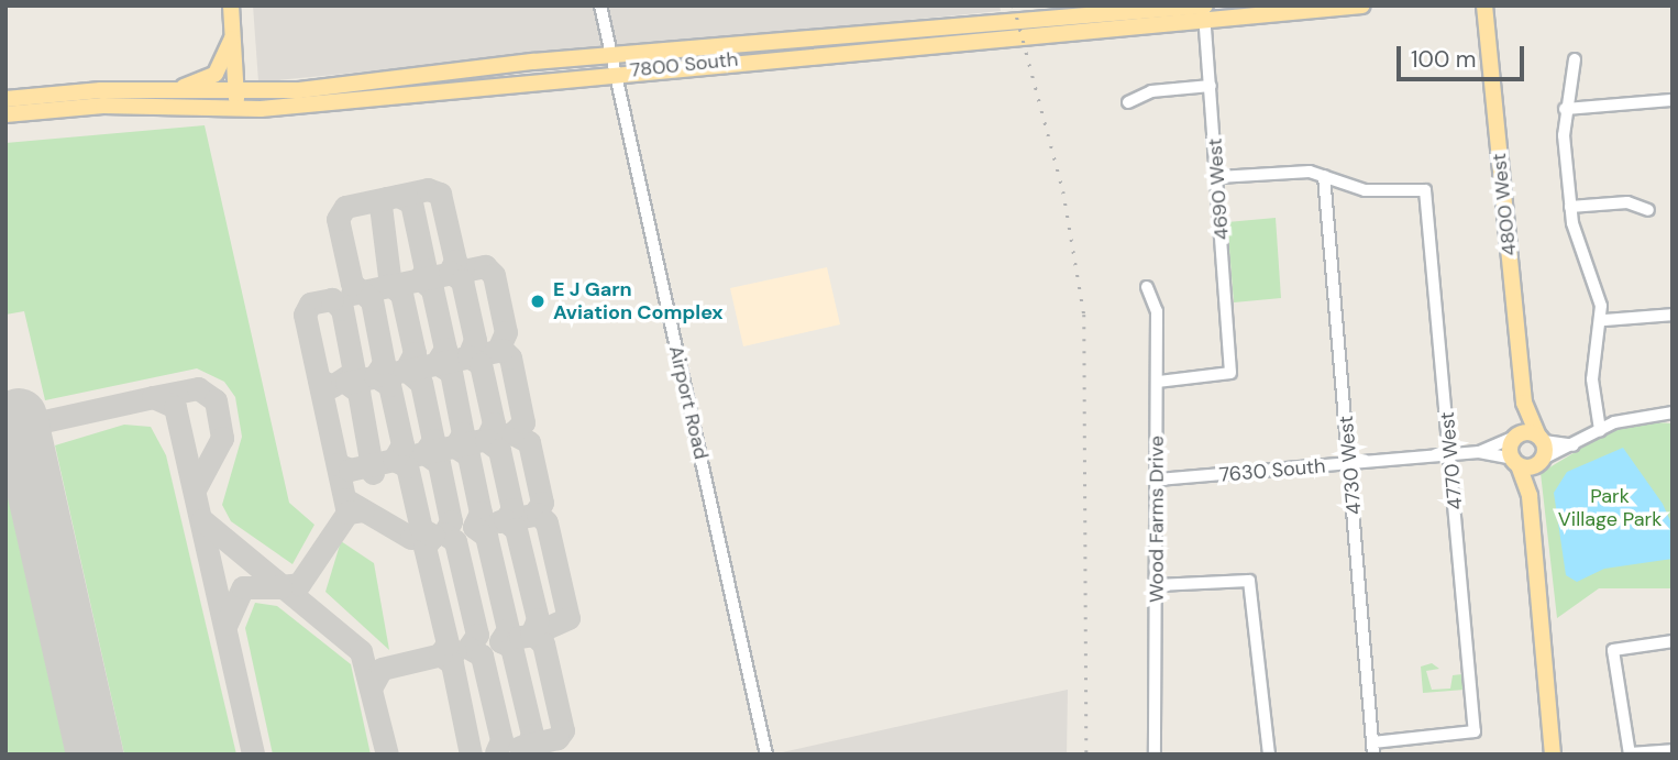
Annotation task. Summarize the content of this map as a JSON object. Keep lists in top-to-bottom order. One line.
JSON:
{"streets":{"main road":["7800 South","4800 West"],"street":["4690 West","Airport Road","4770 West","4730 West","7630 South","Wood Farms Drive"]},"crossings":[["7800 South","4690 West"],["7800 South","Airport Road"],["4690 West","Wood Farms Drive"],["4800 West","7630 South"],["4770 West","4730 West"],["4770 West","7630 South"],["4730 West","7630 South"],["7630 South","Wood Farms Drive"]],"parks":["Park Village Park"],"places":["E J Garn Aviation Complex"],"scale_bar":"100 m"}
